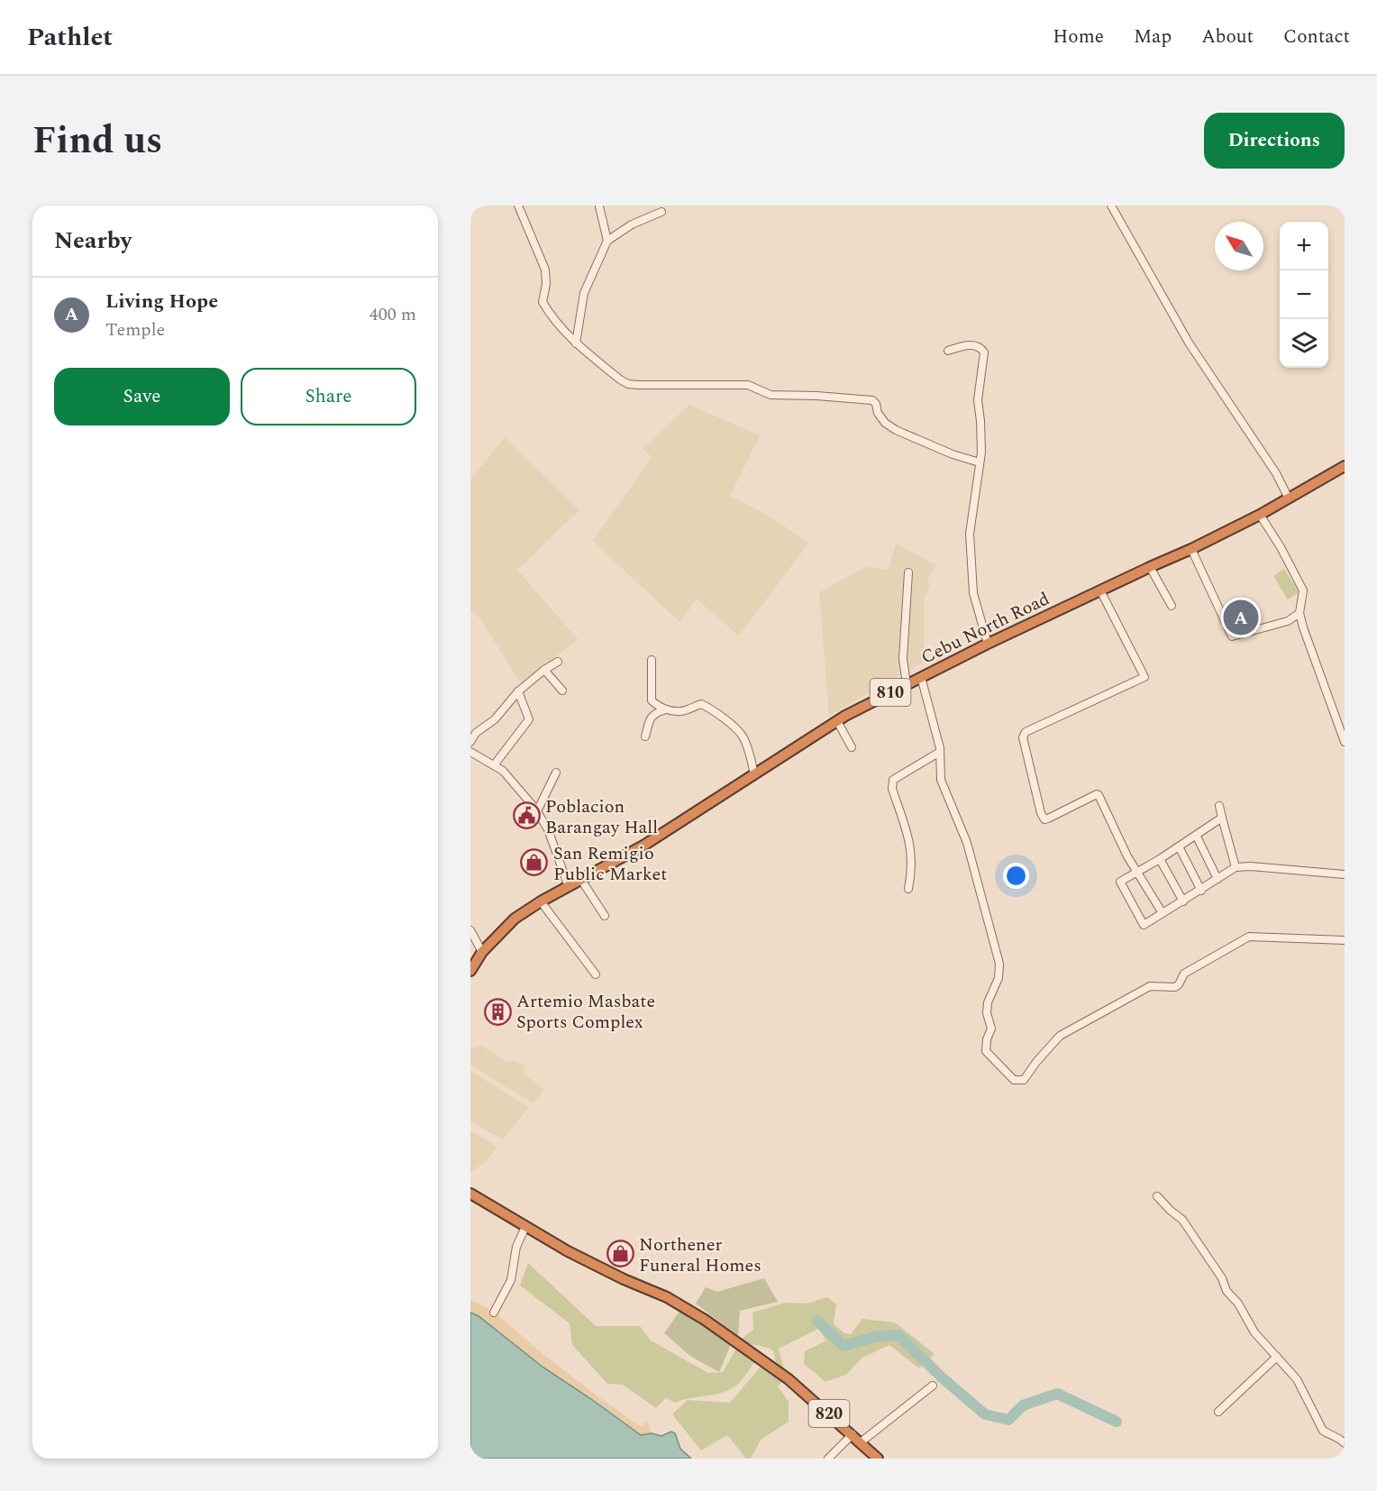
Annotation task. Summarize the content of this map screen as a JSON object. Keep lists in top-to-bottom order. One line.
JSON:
{"streets":{"highway":["Cebu North Road","810","820"]},"places":{"public building":["Poblacion Barangay Hall"],"shop":["San Remigio Public Market","Northener Funeral Homes"],"building":["Artemio Masbate Sports Complex"]},"north":"top left","page":{"header":"Pathlet","nav":["Home","Map","About","Contact"],"title":"Find us","buttons":["Directions",["Save","Share"]],"heading":"Nearby","map_buttons":["+","−"],"list":[{"mark":"A","name":"Living Hope","note":"Temple","value":"400 m"}],"pins":"A"}}
